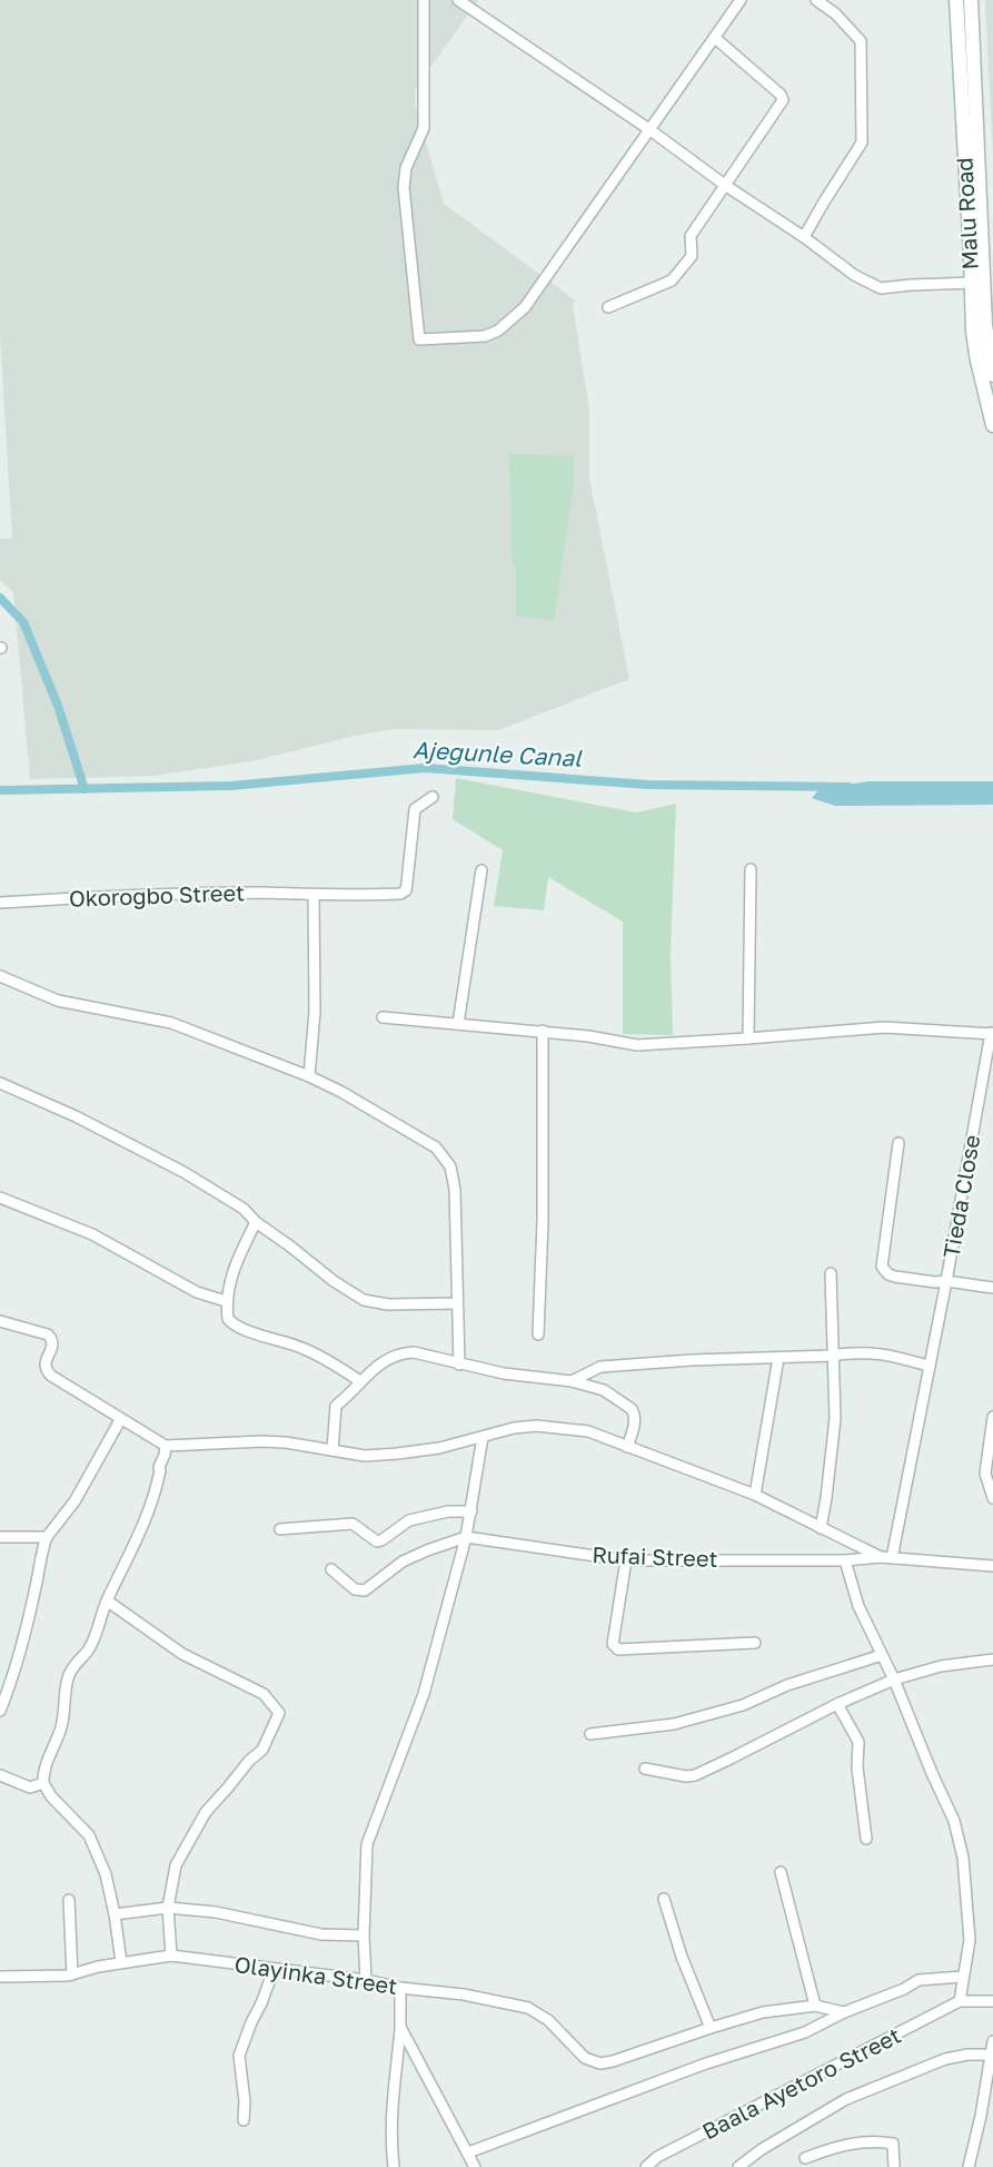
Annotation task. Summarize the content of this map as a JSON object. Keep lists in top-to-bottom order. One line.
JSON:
{"streets":{"main road":["Malu Road"],"street":["Okorogbo Street","Tieda Close","Rufai Street","Olayinka Street","Baala Ayetoro Street"]},"crossings":[["Tieda Close","Rufai Street"]],"water":["Ajegunle Canal"]}
